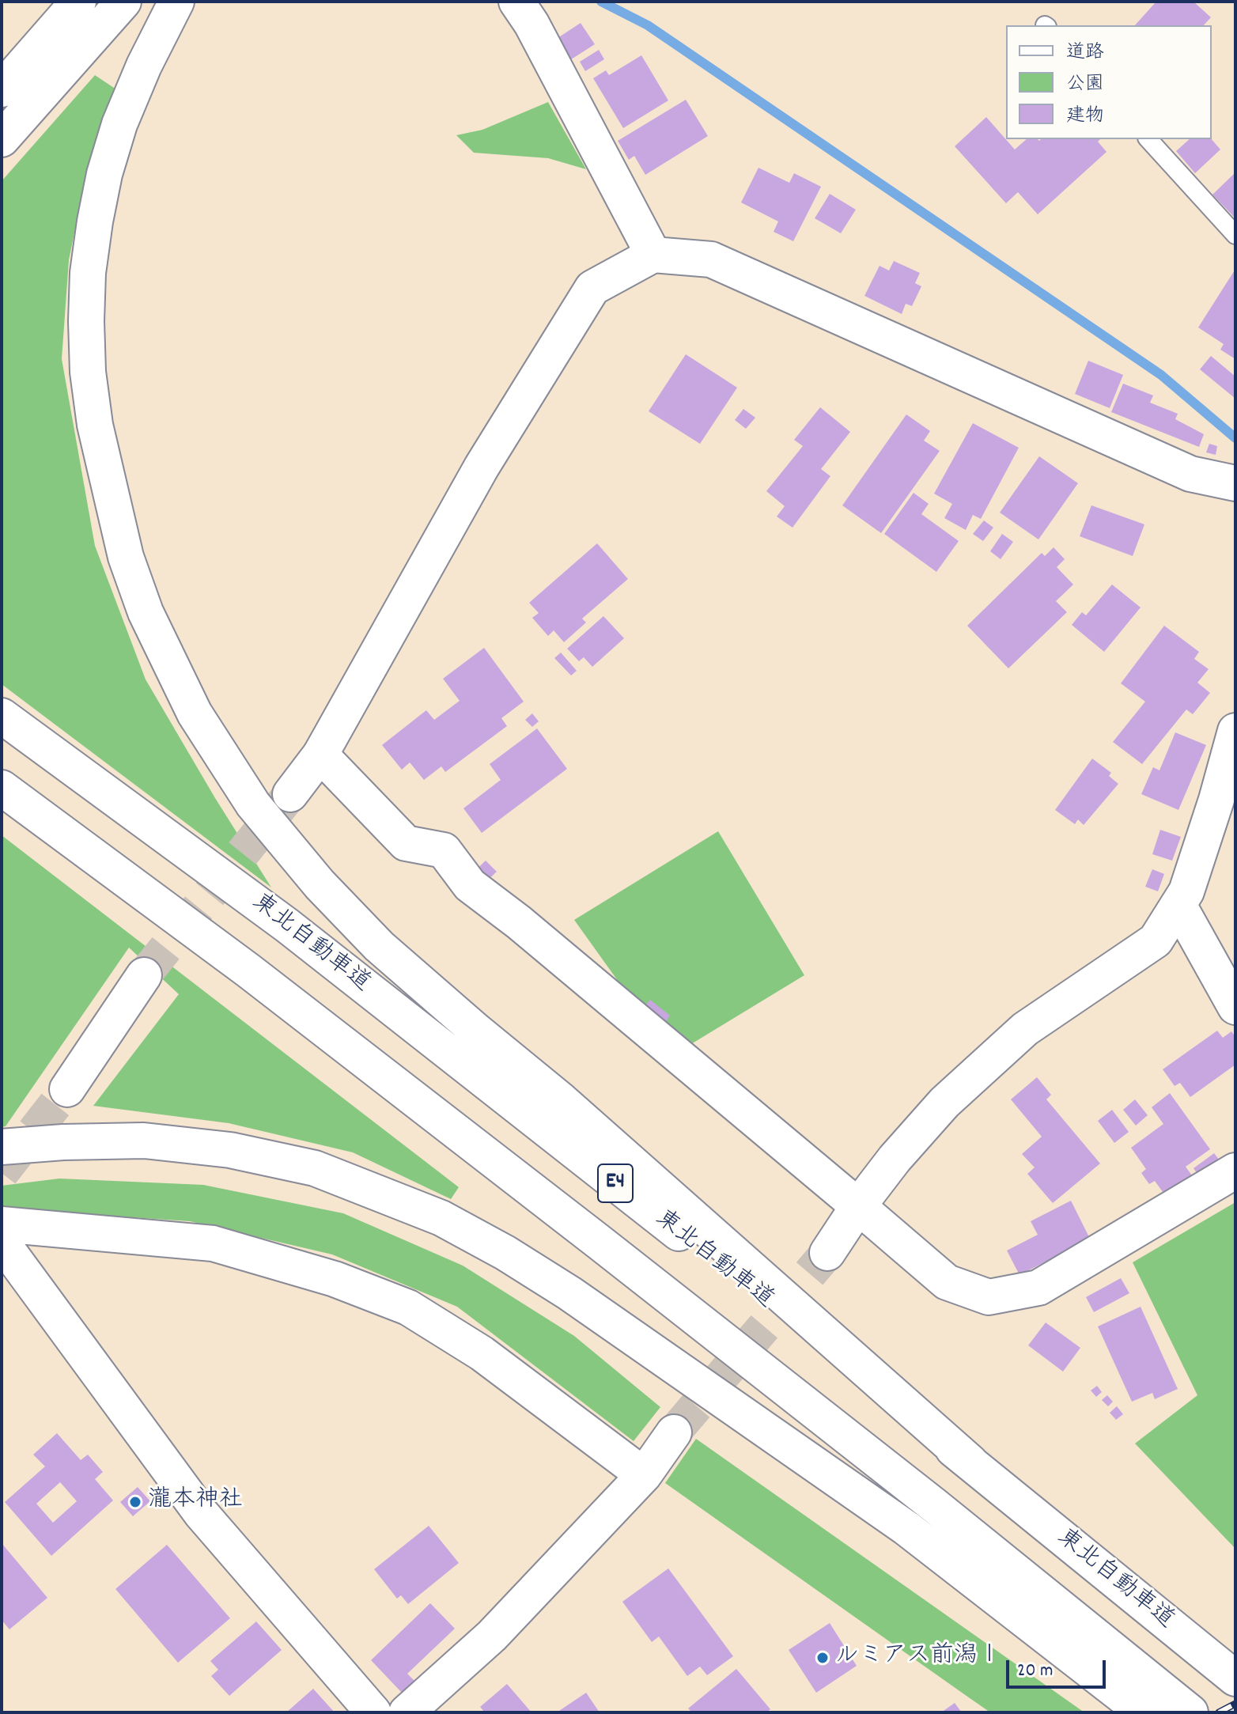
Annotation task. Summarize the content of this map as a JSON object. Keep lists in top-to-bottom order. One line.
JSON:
{"streets":{"main road":["東北自動車道","E4"]},"places":["瀧本神社","ルミアス前潟Ⅰ"],"legend":["道路","公園","建物"],"scale_bar":"20 m"}
